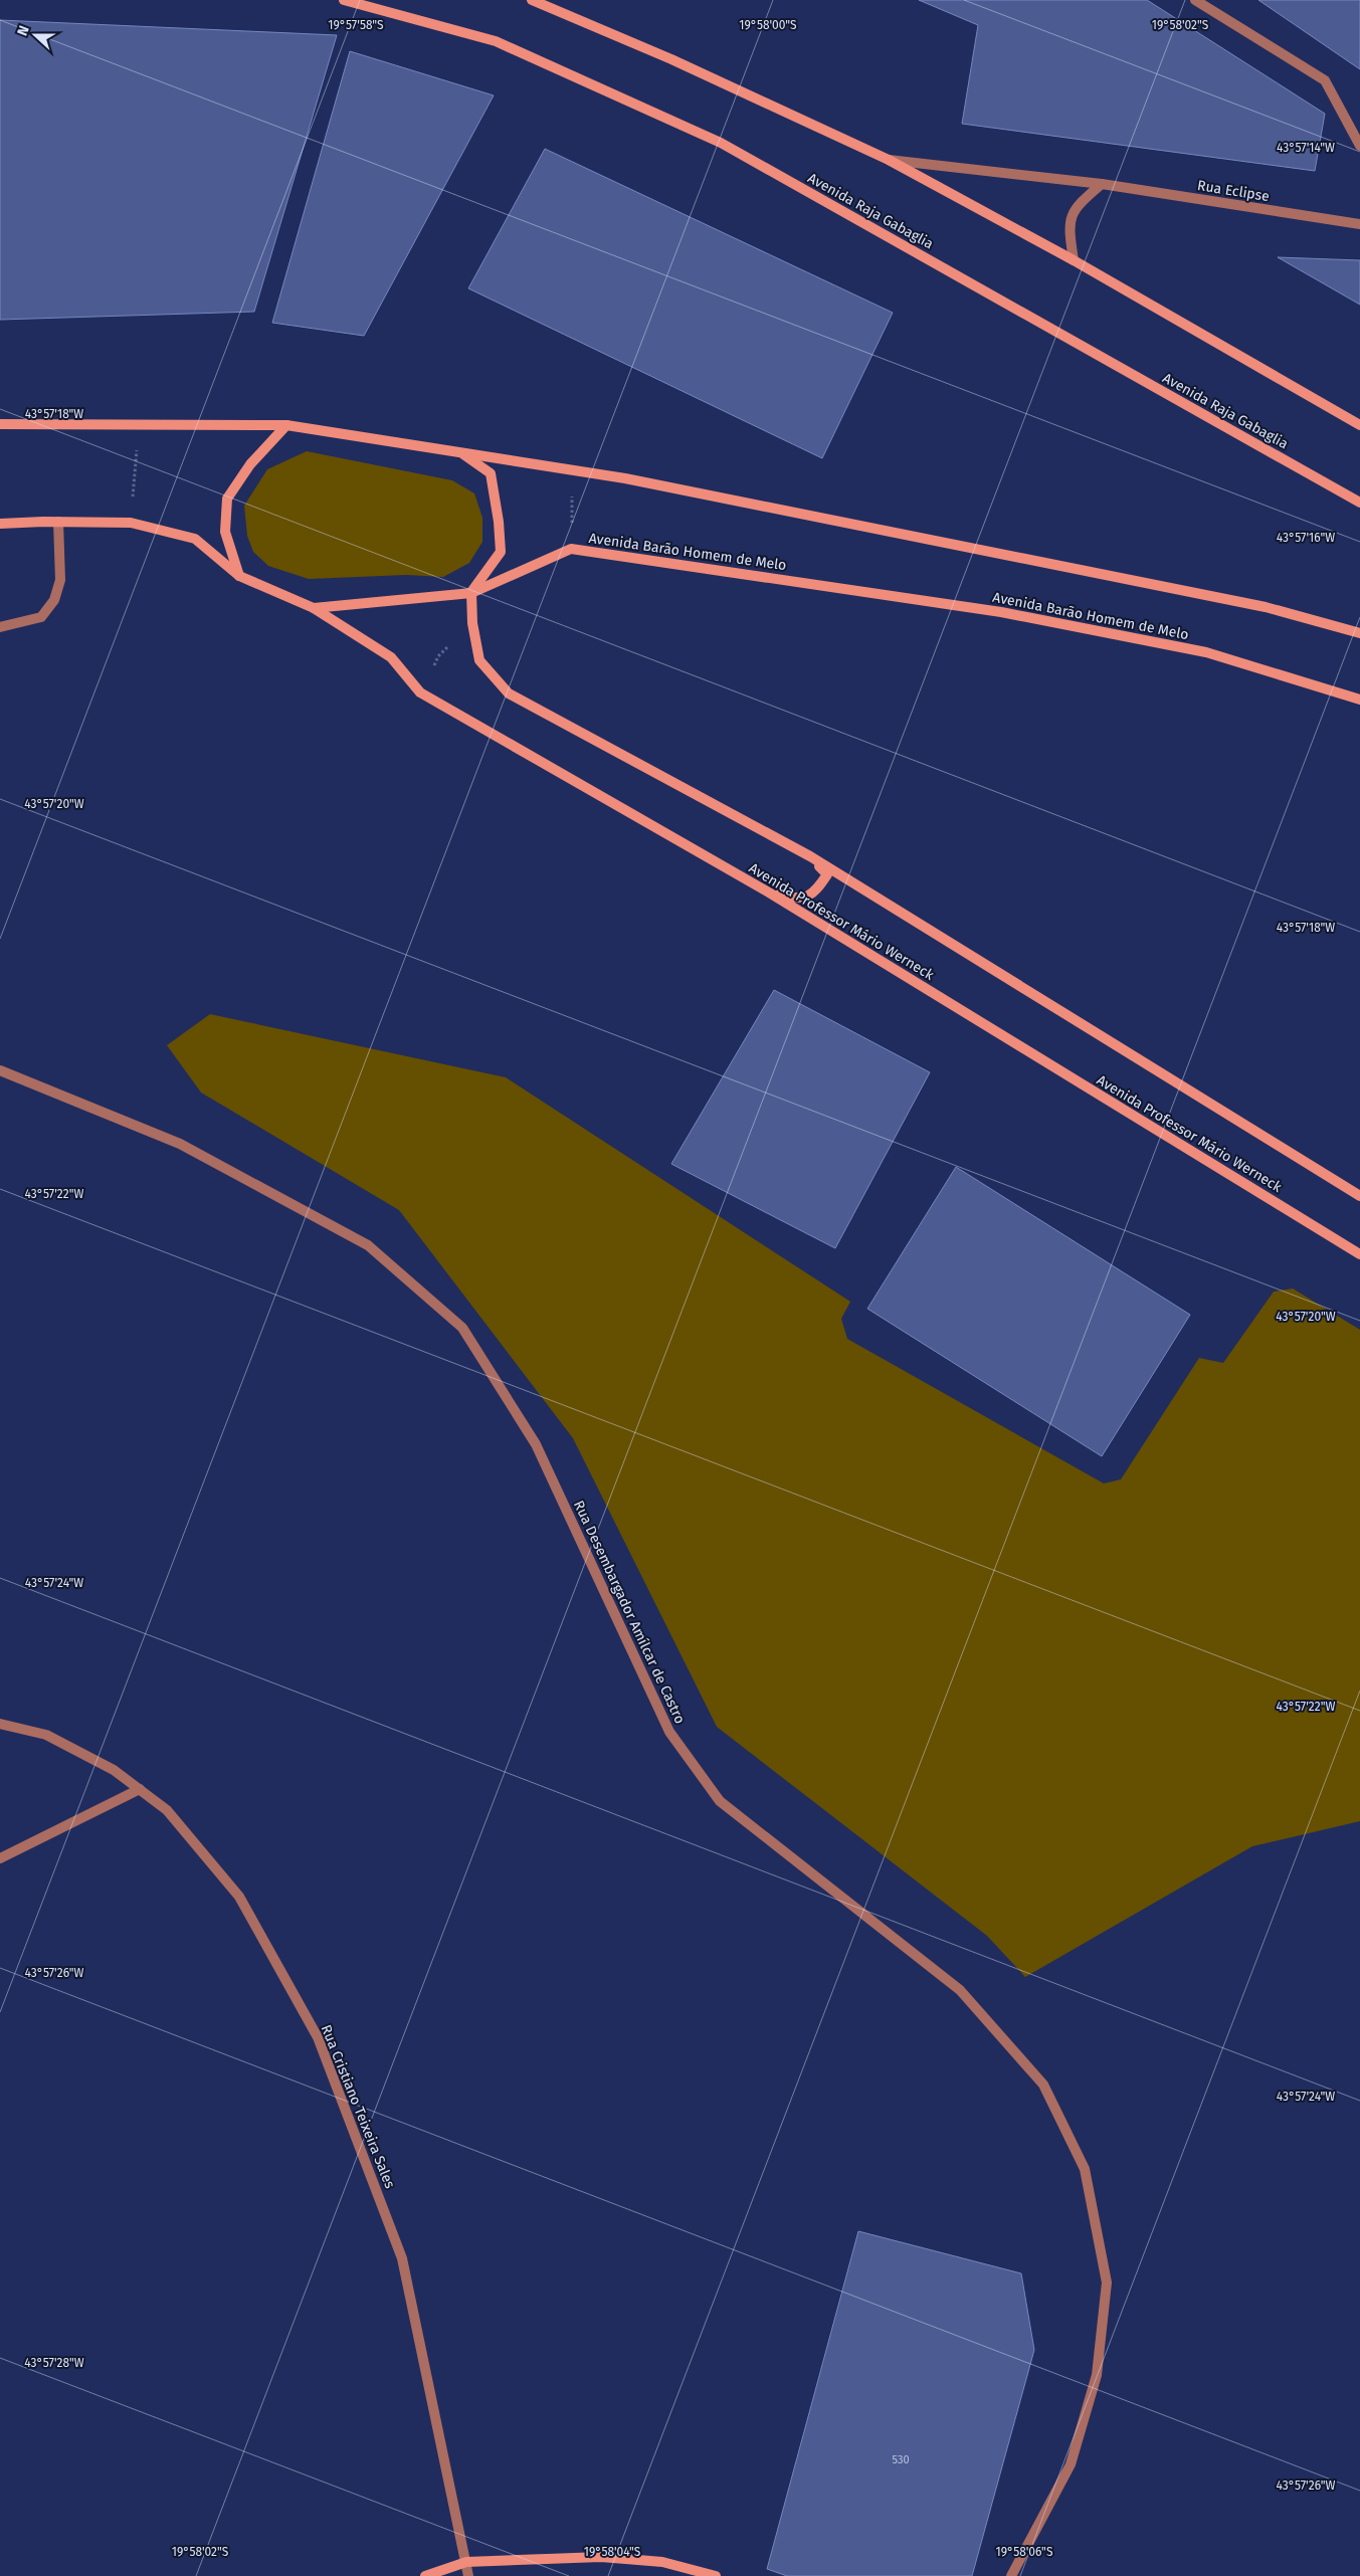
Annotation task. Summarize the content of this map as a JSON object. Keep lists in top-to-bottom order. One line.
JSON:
{"streets":{"main road":["Avenida Raja Gabaglia","Avenida Barão Homem de Melo","Avenida Professor Mário Werneck"],"street":["Rua Eclipse","Rua Desembargador Amílcar de Castro","Rua Cristiano Teixeira Sales"]},"crossings":[["Avenida Barão Homem de Melo","Avenida Professor Mário Werneck"]],"house_numbers":["530"],"north":"left","coordinates":["19°57'58\"S","19°58'00\"S","19°58'02\"S","43°57'14\"W","43°57'18\"W","43°57'16\"W","43°57'20\"W","43°57'22\"W","43°57'24\"W","43°57'26\"W","43°57'28\"W","19°58'04\"S","19°58'06\"S"]}
